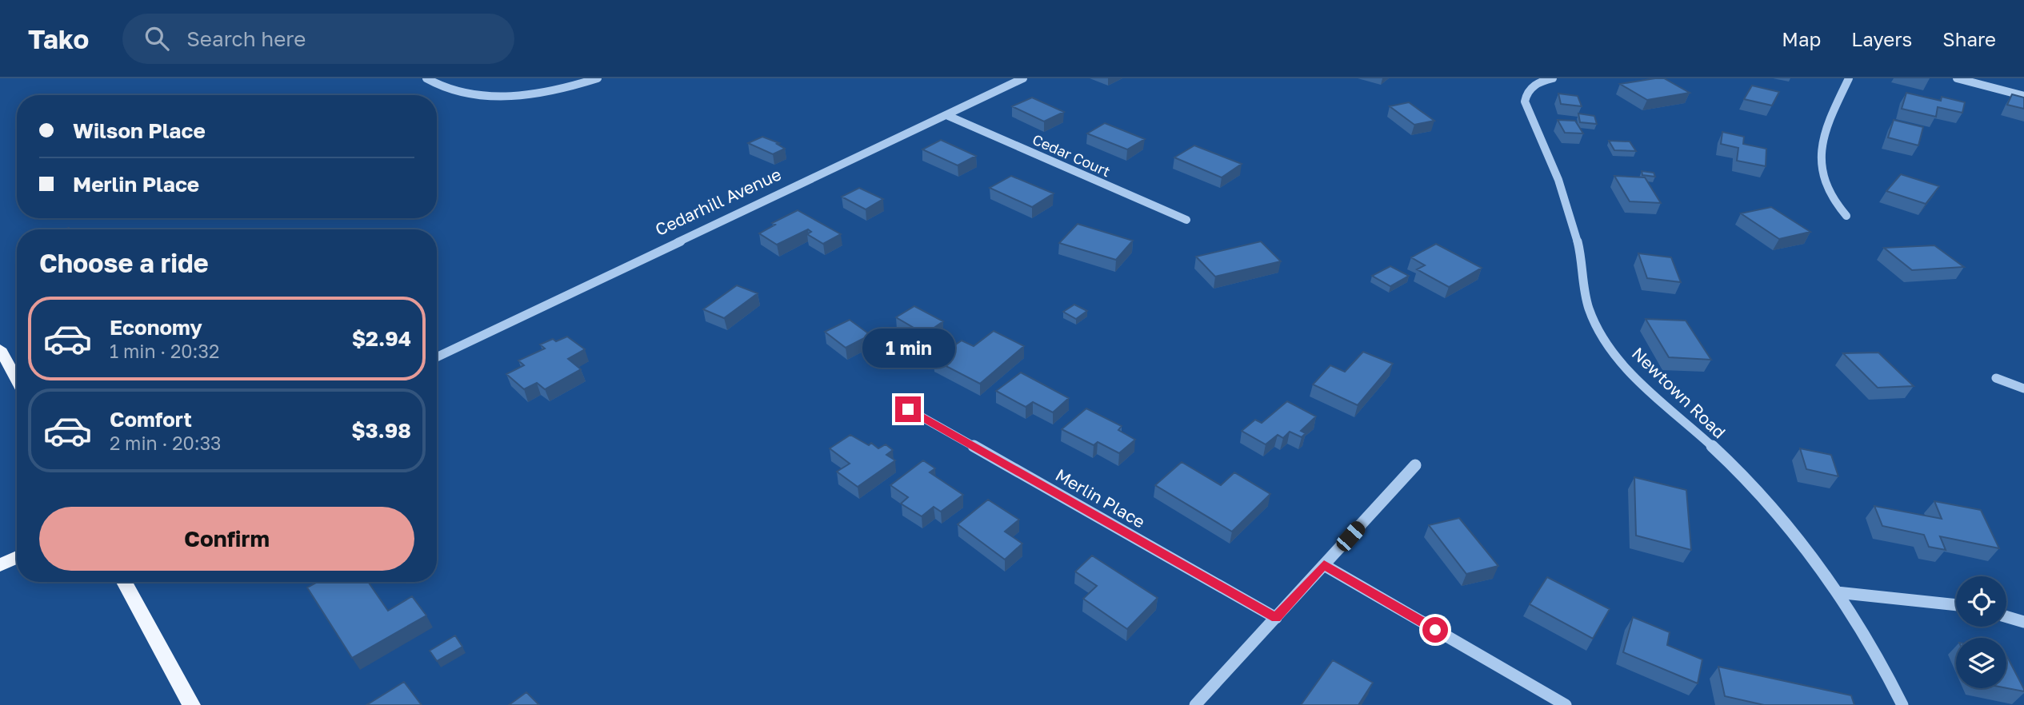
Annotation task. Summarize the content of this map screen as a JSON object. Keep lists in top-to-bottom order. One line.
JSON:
{"streets":{"street":["Cedar Court","Cedarhill Avenue","Newtown Road","Merlin Place"]},"crossings":[["Cedar Court","Cedarhill Avenue"]],"page":{"header":"Tako","search":"Search here","nav":["Map","Layers","Share"],"banner":["Wilson Place","Merlin Place"],"heading":"Choose a ride","list":[{"name":"Economy","note":"1 min · 20:32","value":"$2.94"},{"name":"Comfort","note":"2 min · 20:33","value":"$3.98"}],"bubble":"1 min","buttons":"Confirm"}}
